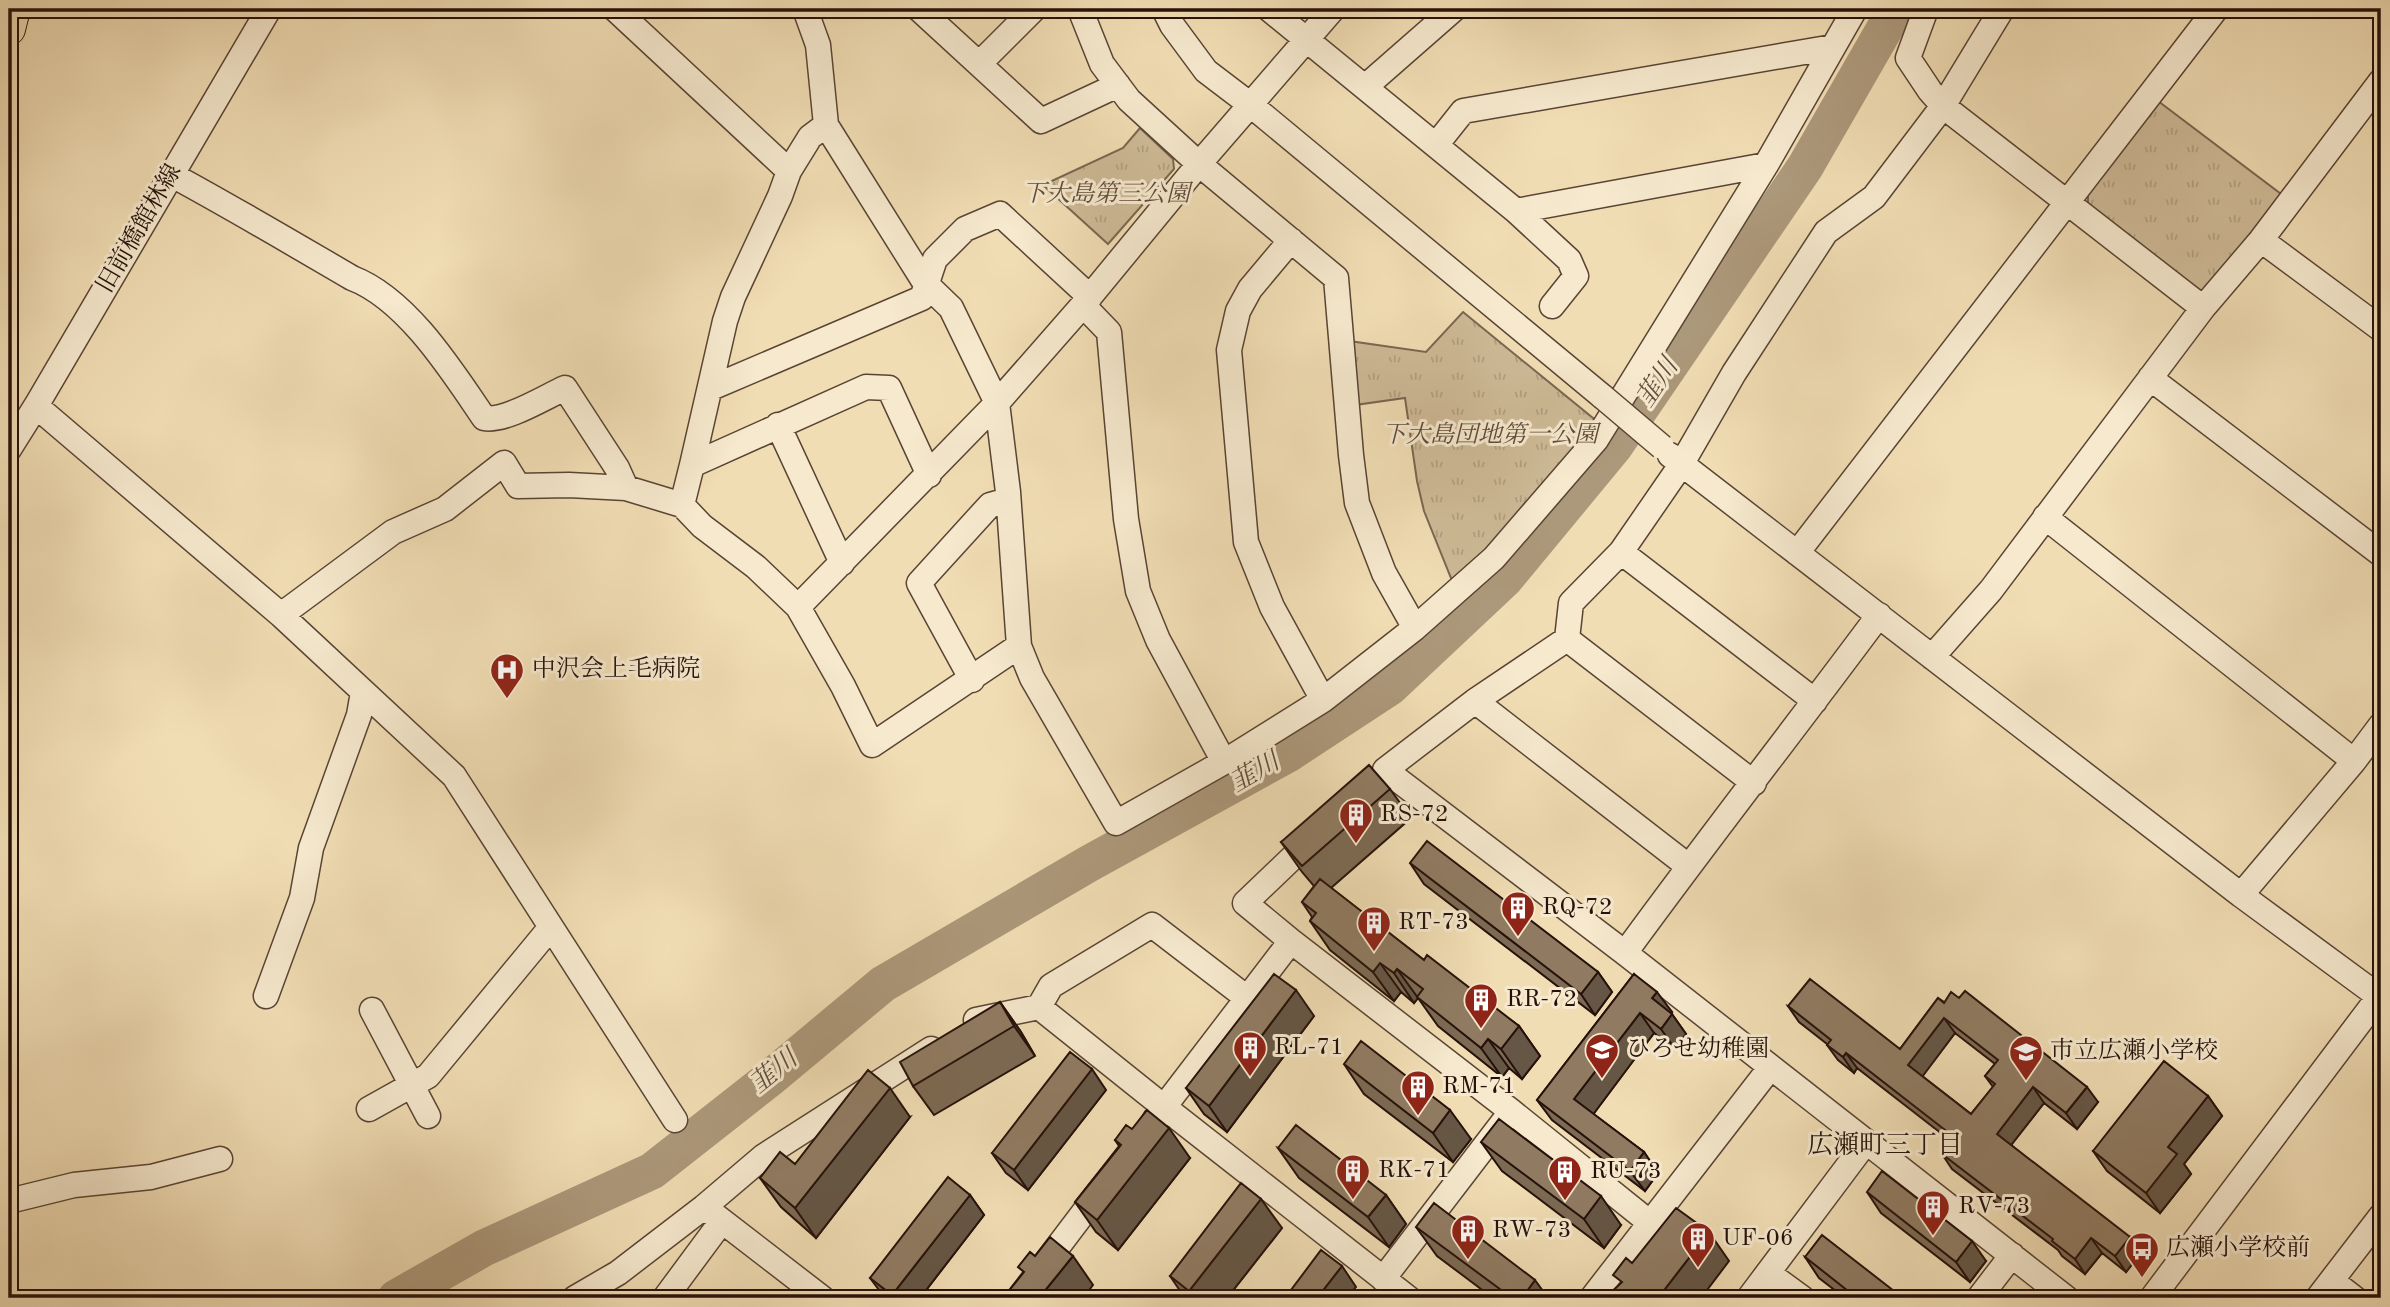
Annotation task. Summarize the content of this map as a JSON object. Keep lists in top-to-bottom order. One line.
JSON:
{"streets":{"street":["旧前橋館林線"]},"districts":["広瀬町三丁目"],"water":["韮川"],"parks":["下大島第三公園","下大島団地第一公園"],"places":{"hospital":["中沢会上毛病院"],"building":["RS-72","RQ-72","RT-73","RR-72","RL-71","RM-71","RK-71","RU-73","RV-73","RW-73","UF-06"],"school or university":["ひろせ幼稚園","市立広瀬小学校"],"bus stop":["広瀬小学校前"]}}
